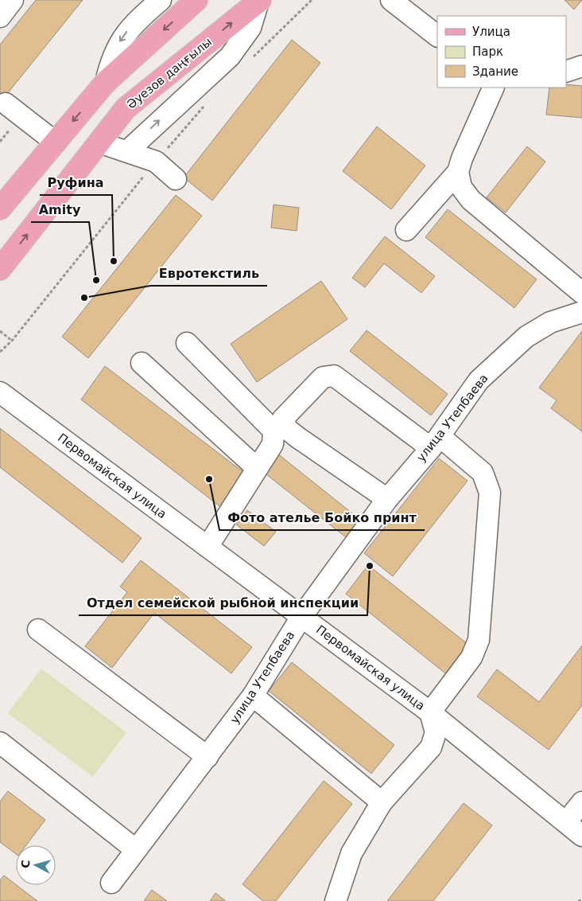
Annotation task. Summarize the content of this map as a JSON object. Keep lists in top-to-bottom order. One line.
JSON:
{"streets":{"main road":["Әуезов даңғылы"],"street":["улица Утепбаева","Первомайская улица"]},"crossings":[["улица Утепбаева","Первомайская улица"]],"places":["Руфина","Amity","Евротекстиль","Фото ателье Бойко принт","Отдел семейской рыбной инспекции"],"legend":["Улица","Парк","Здание"],"north":"left"}
